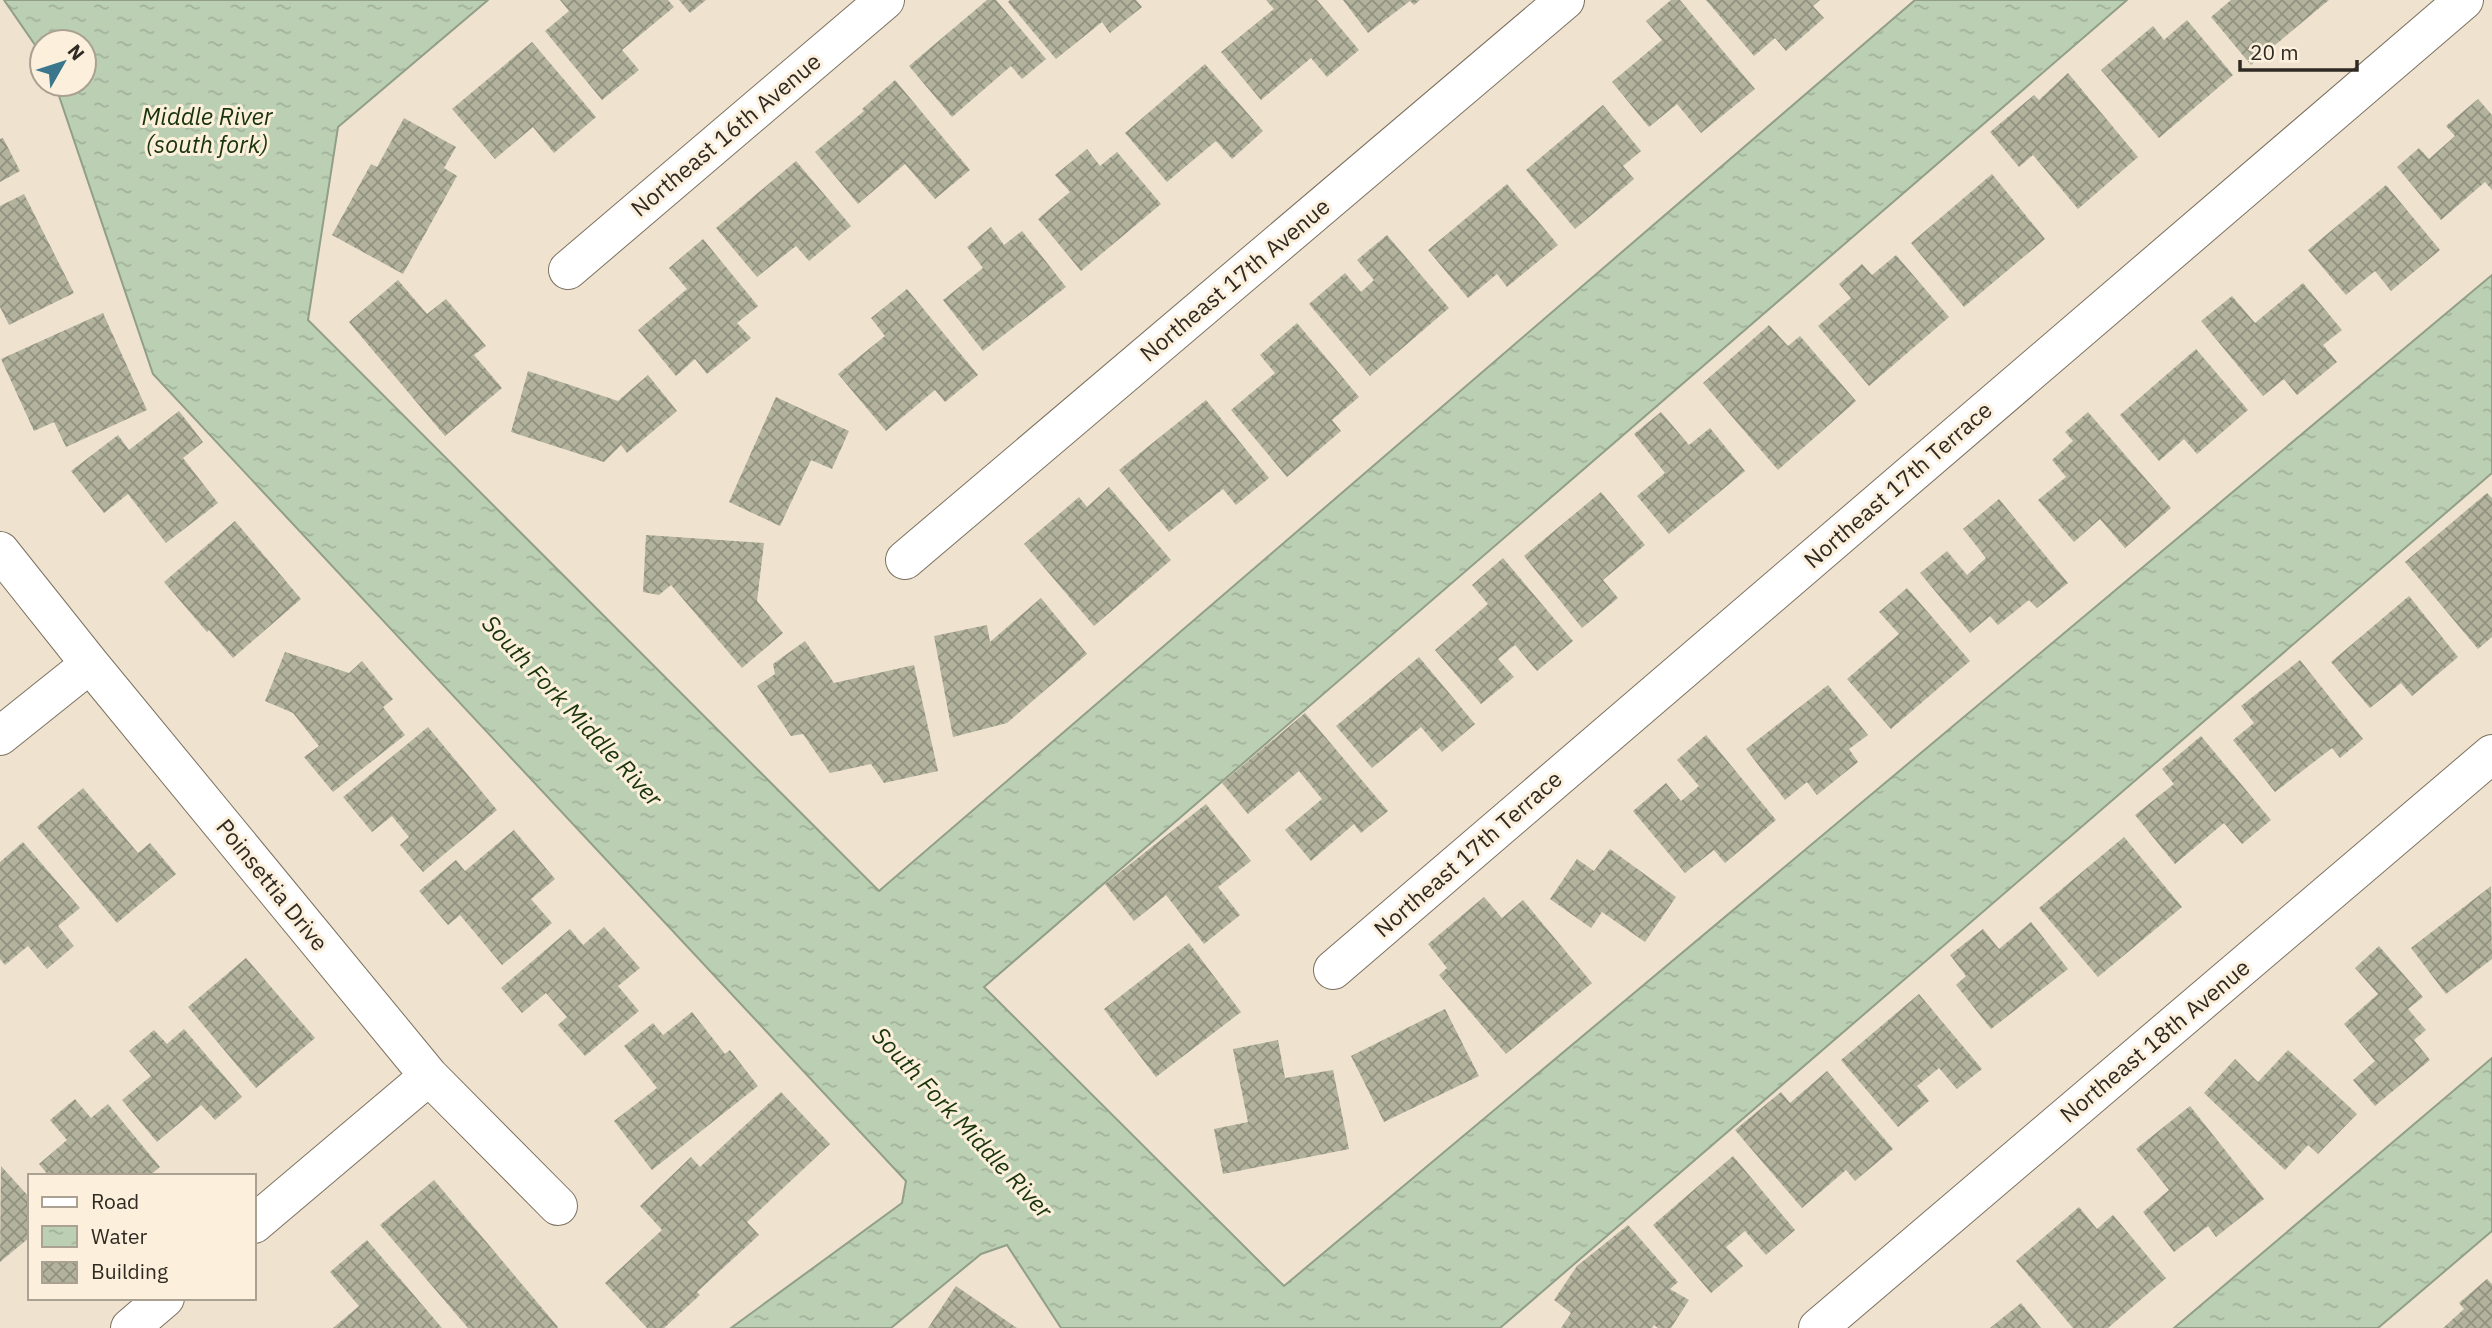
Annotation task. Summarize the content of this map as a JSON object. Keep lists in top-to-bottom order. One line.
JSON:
{"streets":{"street":["Northeast 16th Avenue","Northeast 17th Avenue","Northeast 17th Terrace","Poinsettia Drive","Northeast 18th Avenue"]},"water":["Middle River (south fork)","South Fork Middle River"],"legend":["Road","Water","Building"],"scale_bar":"20 m","north":"top right"}
